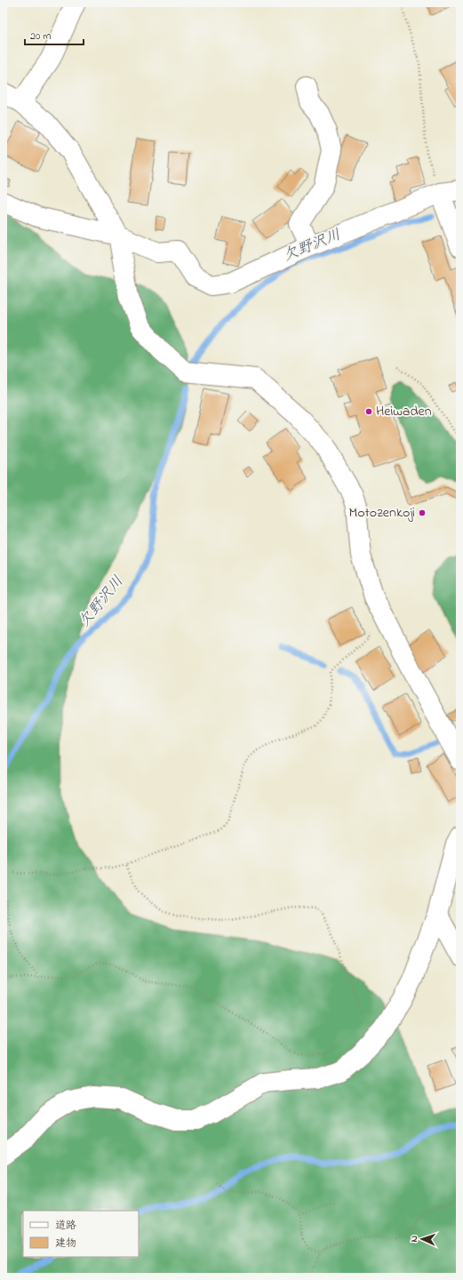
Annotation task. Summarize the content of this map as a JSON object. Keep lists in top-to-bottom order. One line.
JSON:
{"water":["欠野沢川"],"places":["Heiwaden","Motozenkoji"],"legend":["道路","建物"],"scale_bar":"20 m","north":"left"}
